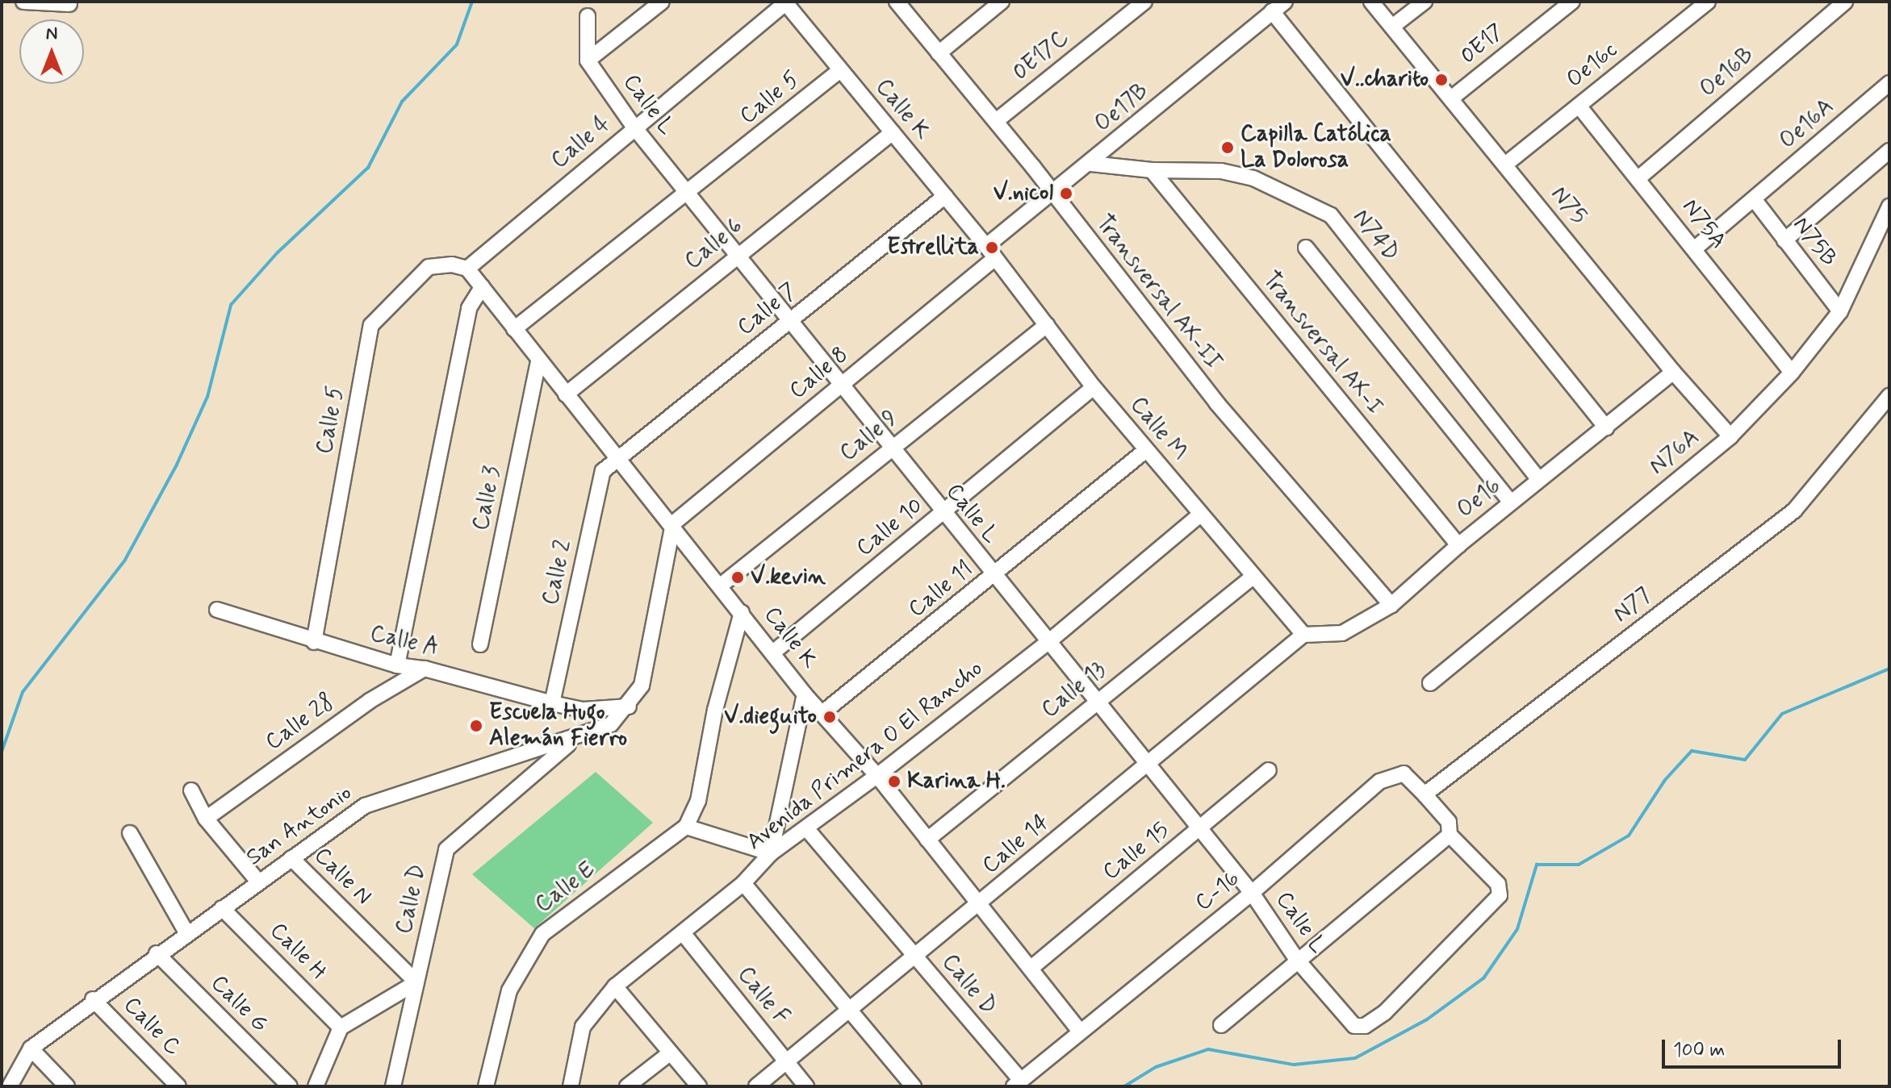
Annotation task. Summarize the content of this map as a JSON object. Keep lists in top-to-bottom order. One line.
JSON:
{"streets":{"street":["0E17","0E17C","Oe16c","Oe16B","Calle 5","Calle L","Oe17B","Calle K","Oe16A","Calle 4","N75","N75A","N74D","N75B","Calle 6","Transversal AX-II","Calle 7","Transversal AX-I","Calle 8","Calle M","Calle 9","N76A","Calle 3","Oe16","Calle 10","Calle 2","Calle 11","N77","Calle A","Calle 13","Calle 28","Avenida Primera O El Rancho","San Antonio","Calle 14","Calle 15","Calle N","Calle E","C-16","Calle D","Calle H","Calle F","Calle G","Calle C"]},"crossings":[["0E17","N75"],["0E17C","Transversal AX-II"],["Oe16c","N75"],["Oe16c","N75A"],["Oe16B","N75A"],["Calle 5","Calle L"],["Calle 5","Calle K"],["Calle 5","Calle 4"],["Calle 5","Calle A"],["Calle L","Calle 4"],["Calle L","Calle 6"],["Calle L","Calle 7"],["Calle L","Calle 8"],["Calle L","Calle 9"],["Calle L","Calle 10"],["Calle L","Calle 11"],["Calle L","Calle 13"],["Calle L","Avenida Primera O El Rancho"],["Calle L","Calle 14"],["Calle L","Calle 15"],["Calle L","C-16"],["Oe17B","Calle K"],["Oe17B","N74D"],["Oe17B","Transversal AX-II"],["Oe17B","Calle 8"],["Oe17B","Calle M"],["Calle K","Calle 4"],["Calle K","Calle 6"],["Calle K","Calle 7"],["Calle K","Calle 8"],["Calle K","Calle M"],["Calle K","Calle 9"],["Calle K","Calle 3"],["Calle K","Calle 10"],["Calle K","Calle 2"],["Calle K","Calle 11"],["Calle K","Calle 13"],["Calle K","Avenida Primera O El Rancho"],["Calle K","San Antonio"],["Calle K","Calle 14"],["Calle K","Calle 15"],["Calle K","Calle E"],["Calle K","C-16"],["Oe16A","N75A"],["Oe16A","N75B"],["N75","N76A"],["N75","Oe16"],["N75A","N76A"],["N74D","Transversal AX-I"],["N74D","Oe16"],["N75B","N76A"],["Transversal AX-II","Oe16"],["Calle 7","Calle 2"],["Transversal AX-I","Oe16"],["Calle 8","Calle M"],["Calle 8","San Antonio"],["Calle M","Calle 9"],["Calle M","Oe16"],["Calle M","Calle 10"],["Calle M","Calle 11"],["Calle M","Calle 13"],["Calle M","Avenida Primera O El Rancho"],["Calle M","Calle 14"],["Oe16","Calle 14"],["Calle 2","Calle A"],["N77","C-16"],["Calle A","Calle 28"],["Calle A","San Antonio"],["Avenida Primera O El Rancho","Calle D"],["Avenida Primera O El Rancho","Calle F"],["San Antonio","Calle N"],["San Antonio","Calle D"],["San Antonio","Calle H"],["San Antonio","Calle G"],["San Antonio","Calle C"],["Calle 14","Calle D"],["Calle 14","Calle F"],["Calle N","Calle D"],["C-16","Calle D"]],"places":["V..charito","Capilla Católica La Dolorosa","V.nicol","Estrellita","V.kevin","V.dieguito","Escuela Hugo Alemán Fierro","Karina H."],"scale_bar":"100 m","north":"top"}
